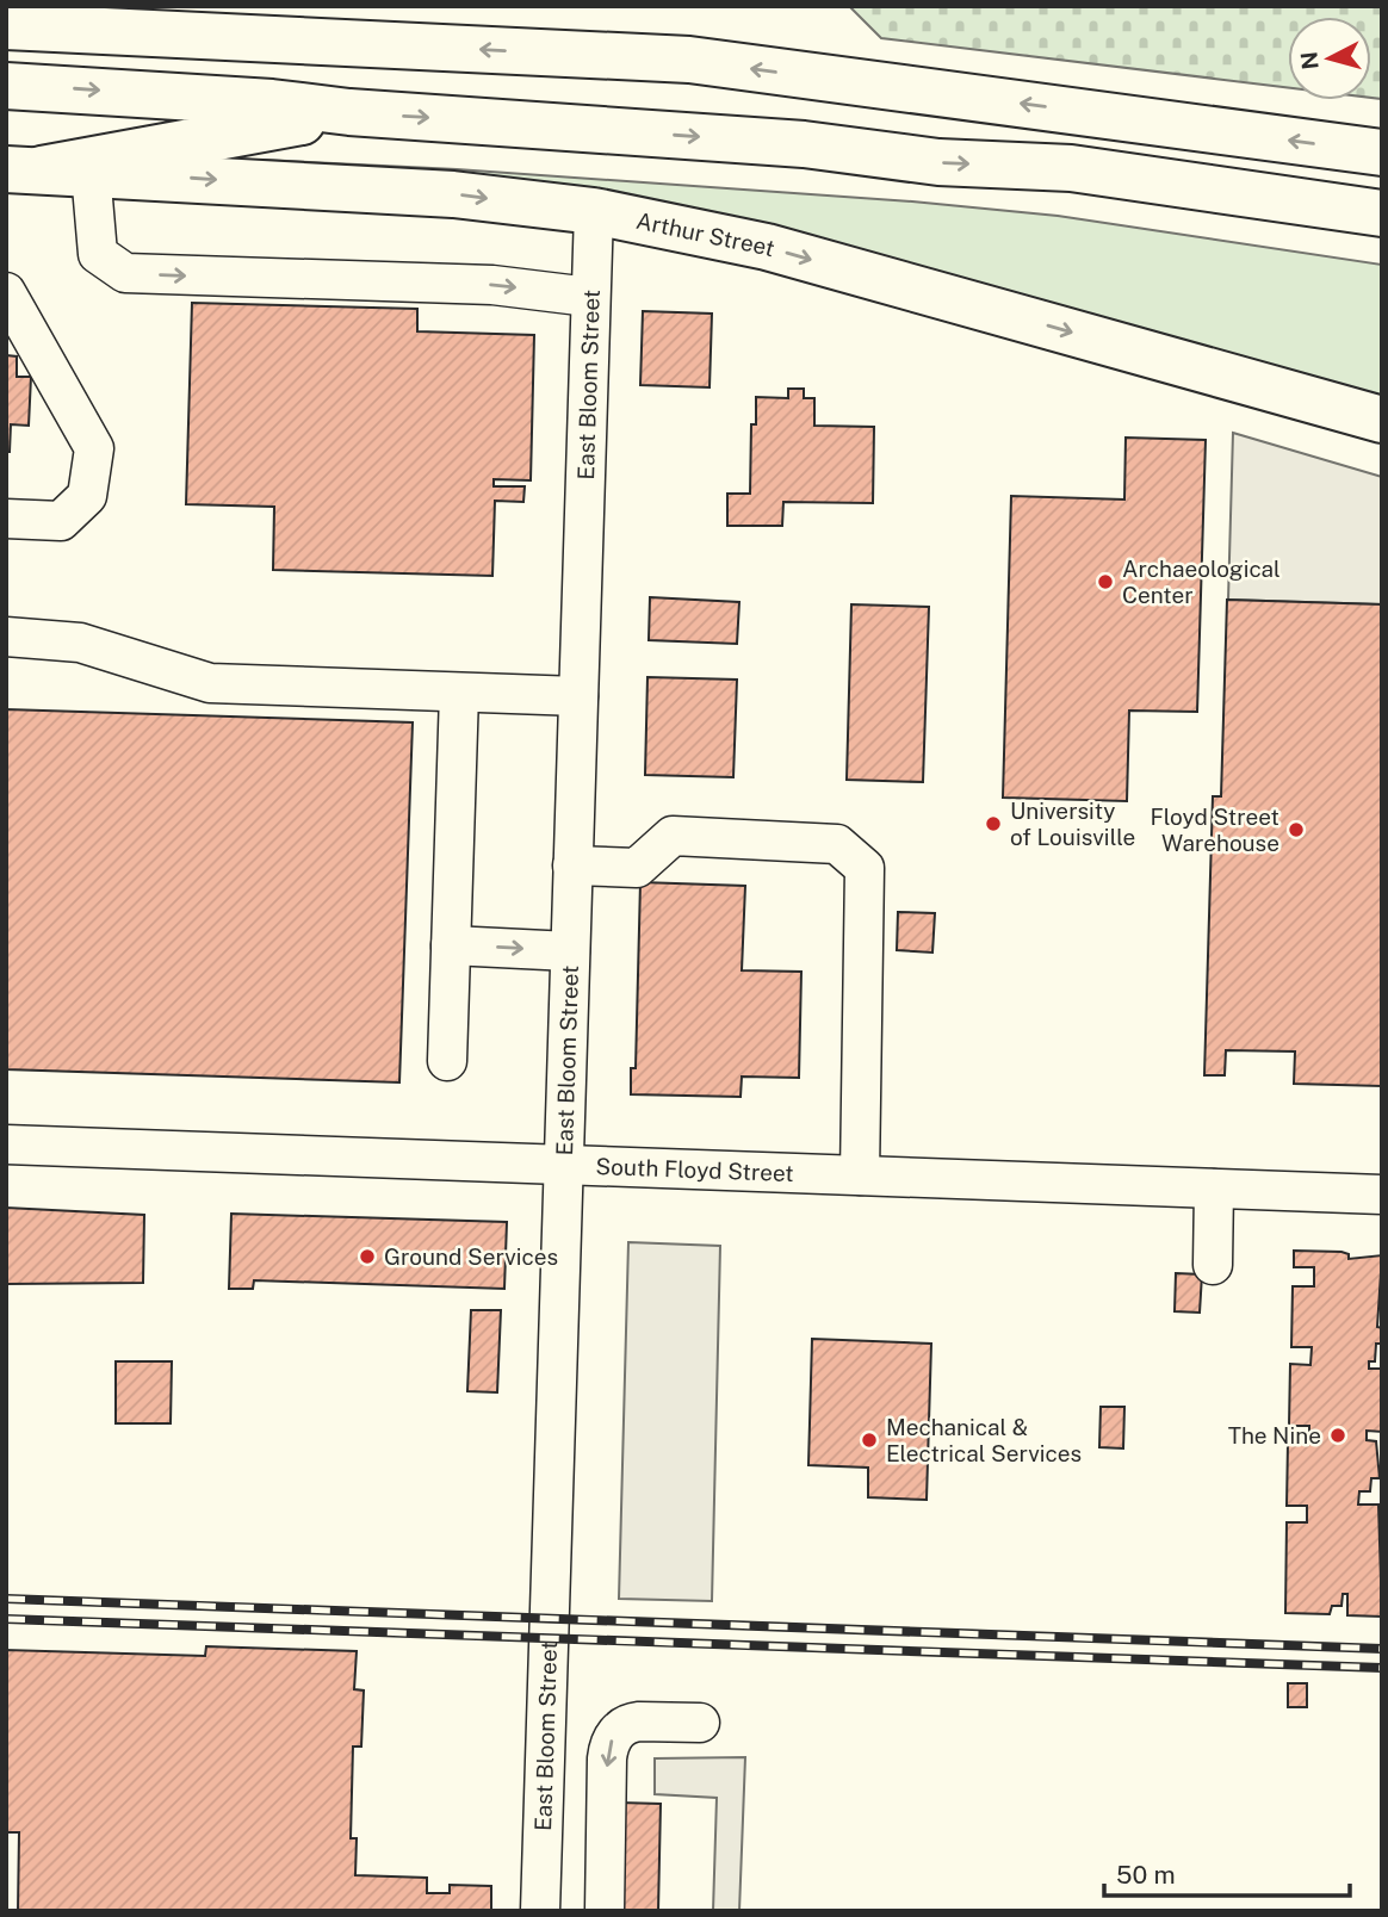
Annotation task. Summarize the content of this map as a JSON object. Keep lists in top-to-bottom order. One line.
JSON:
{"streets":{"main road":["Arthur Street"],"street":["East Bloom Street","South Floyd Street"]},"crossings":[["Arthur Street","East Bloom Street"],["East Bloom Street","South Floyd Street"]],"places":["Archaeological Center","University of Louisville","Floyd Street Warehouse","Ground Services","The Nine","Mechanical & Electrical Services"],"scale_bar":"50 m","north":"left"}
